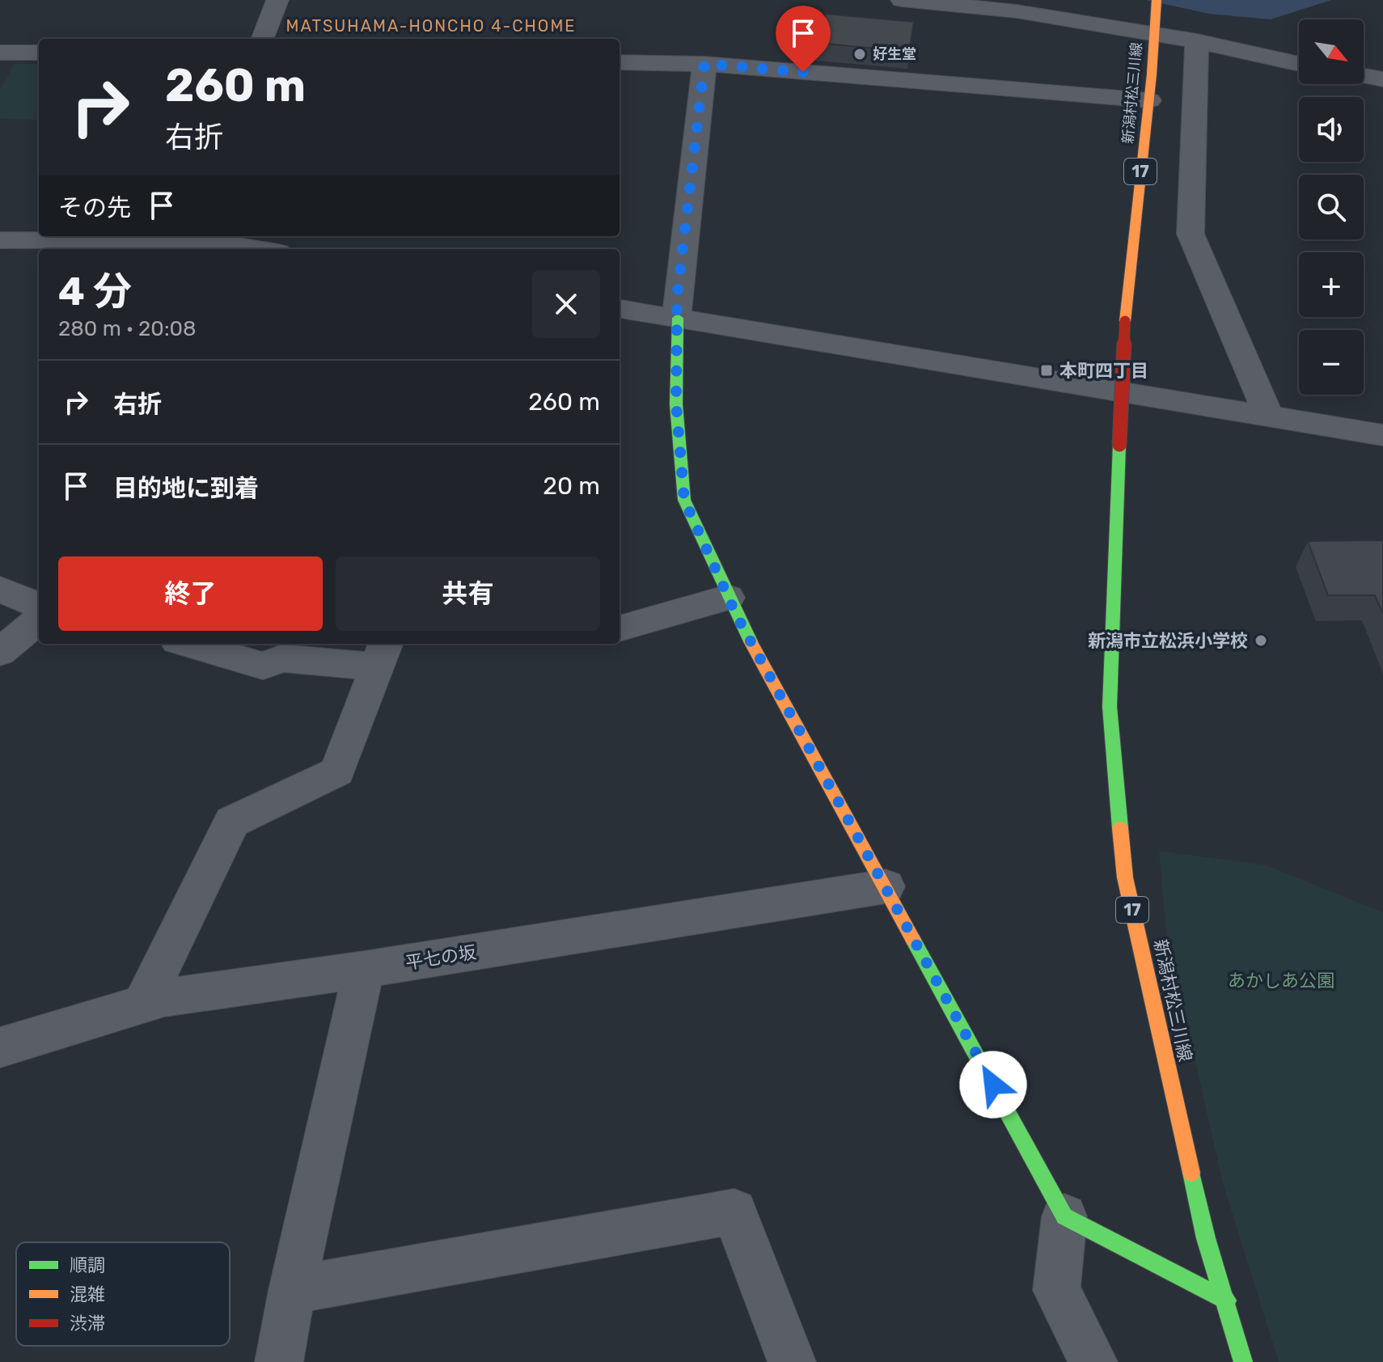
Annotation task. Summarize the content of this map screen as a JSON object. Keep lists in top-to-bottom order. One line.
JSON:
{"streets":{"main road":["新潟村松三川線","17"],"street":["平七の坂"]},"crossings":[["新潟村松三川線","17"]],"districts":["MATSUHAMA-HONCHO 4-CHOME"],"parks":["あかしあ公園"],"places":{"other":["好生堂","新潟市立松浜小学校"],"transit":["本町四丁目"]},"legend":["順調","混雑","渋滞"],"north":"bottom right","page":{"map_buttons":["+","−"],"turn":["260 m","右折"],"then":"その先","heading":["4 分","280 m · 20:08"],"list":[{"name":"右折","value":"260 m"},{"name":"目的地に到着","value":"20 m"}],"buttons":["終了","共有"]}}
